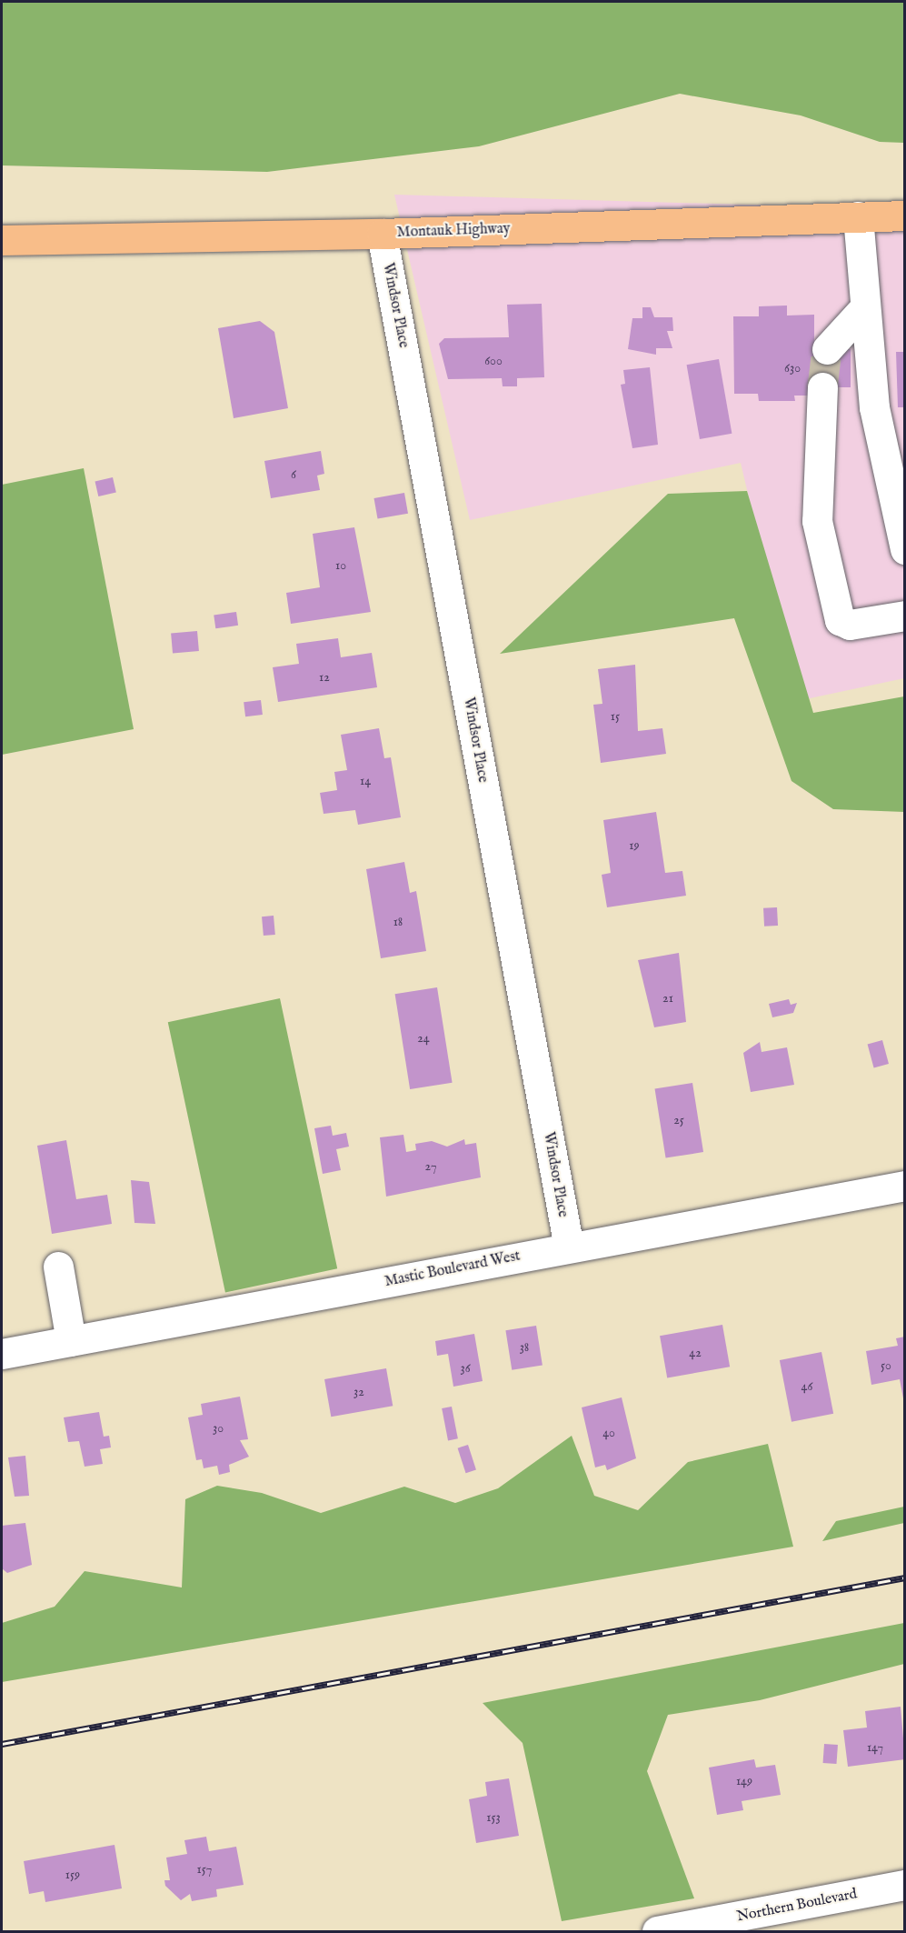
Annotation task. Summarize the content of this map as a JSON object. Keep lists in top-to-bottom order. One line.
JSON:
{"streets":{"main road":["Montauk Highway"],"street":["Windsor Place","Mastic Boulevard West","Northern Boulevard"]},"crossings":[["Montauk Highway","Windsor Place"],["Windsor Place","Mastic Boulevard West"]],"house_numbers":["600","630","6","10","12","15","14","19","18","21","24","25","27","38","42","50","36","46","32","30","40","147","149","153","157","159"]}
